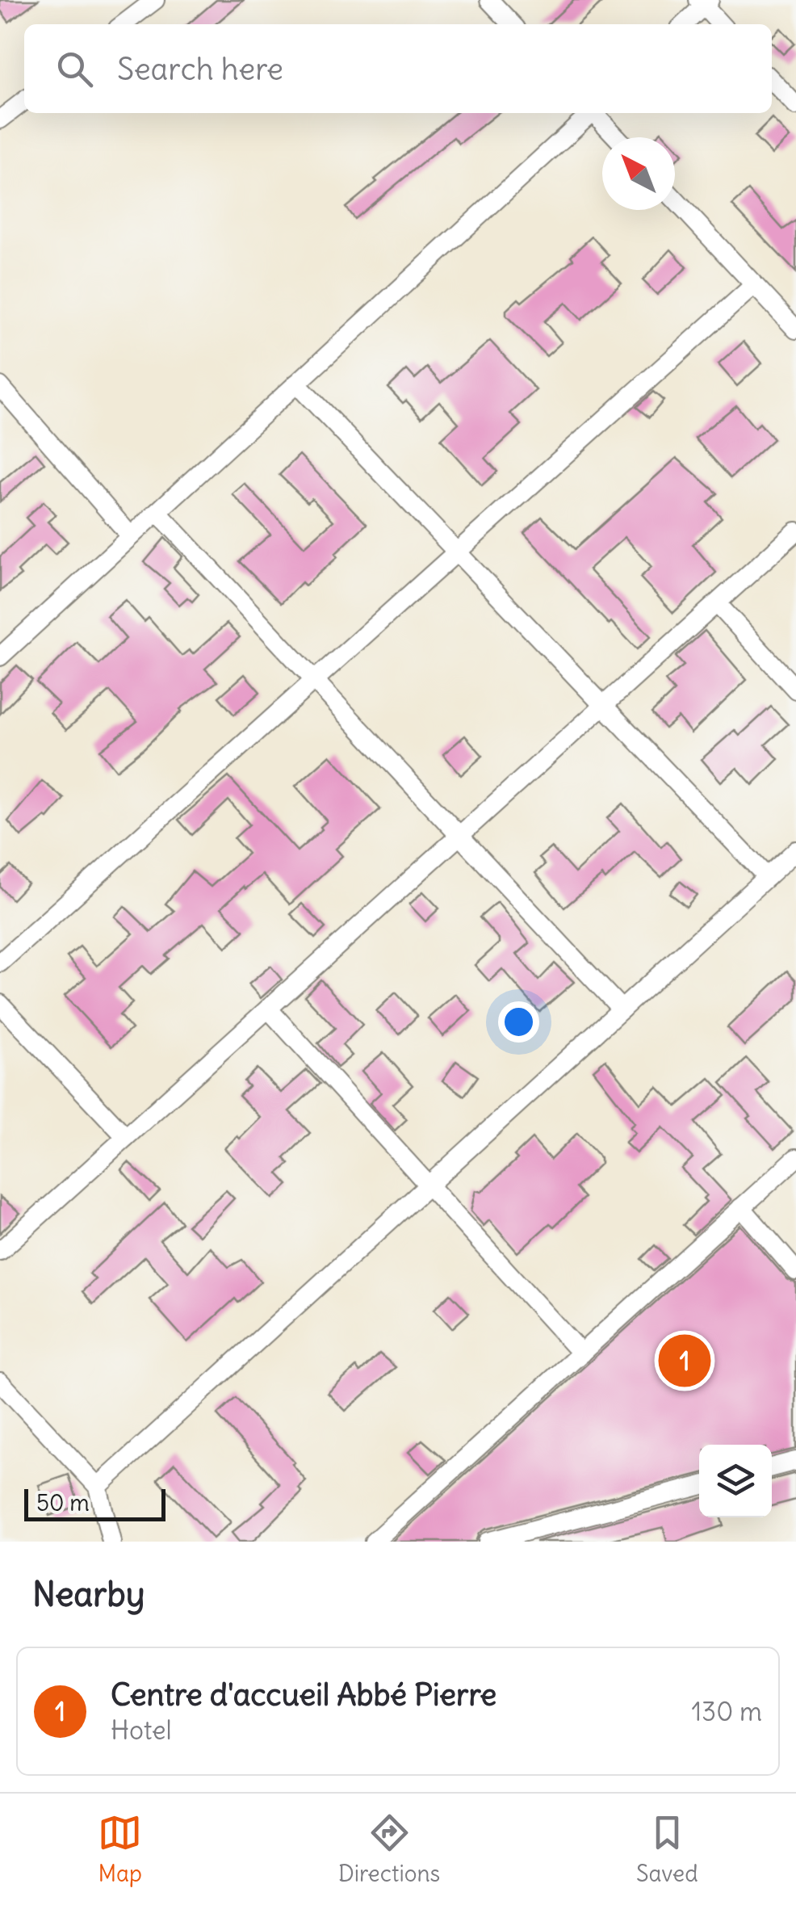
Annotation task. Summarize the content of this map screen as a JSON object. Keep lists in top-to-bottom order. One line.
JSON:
{"scale_bar":"50 m","north":"top left","page":{"search":"Search here","pins":"1","scale":"50 m","heading":"Nearby","list":[{"mark":"1","name":"Centre d'accueil Abbé Pierre","note":"Hotel","value":"130 m"}],"nav":["Map","Directions","Saved"]}}
